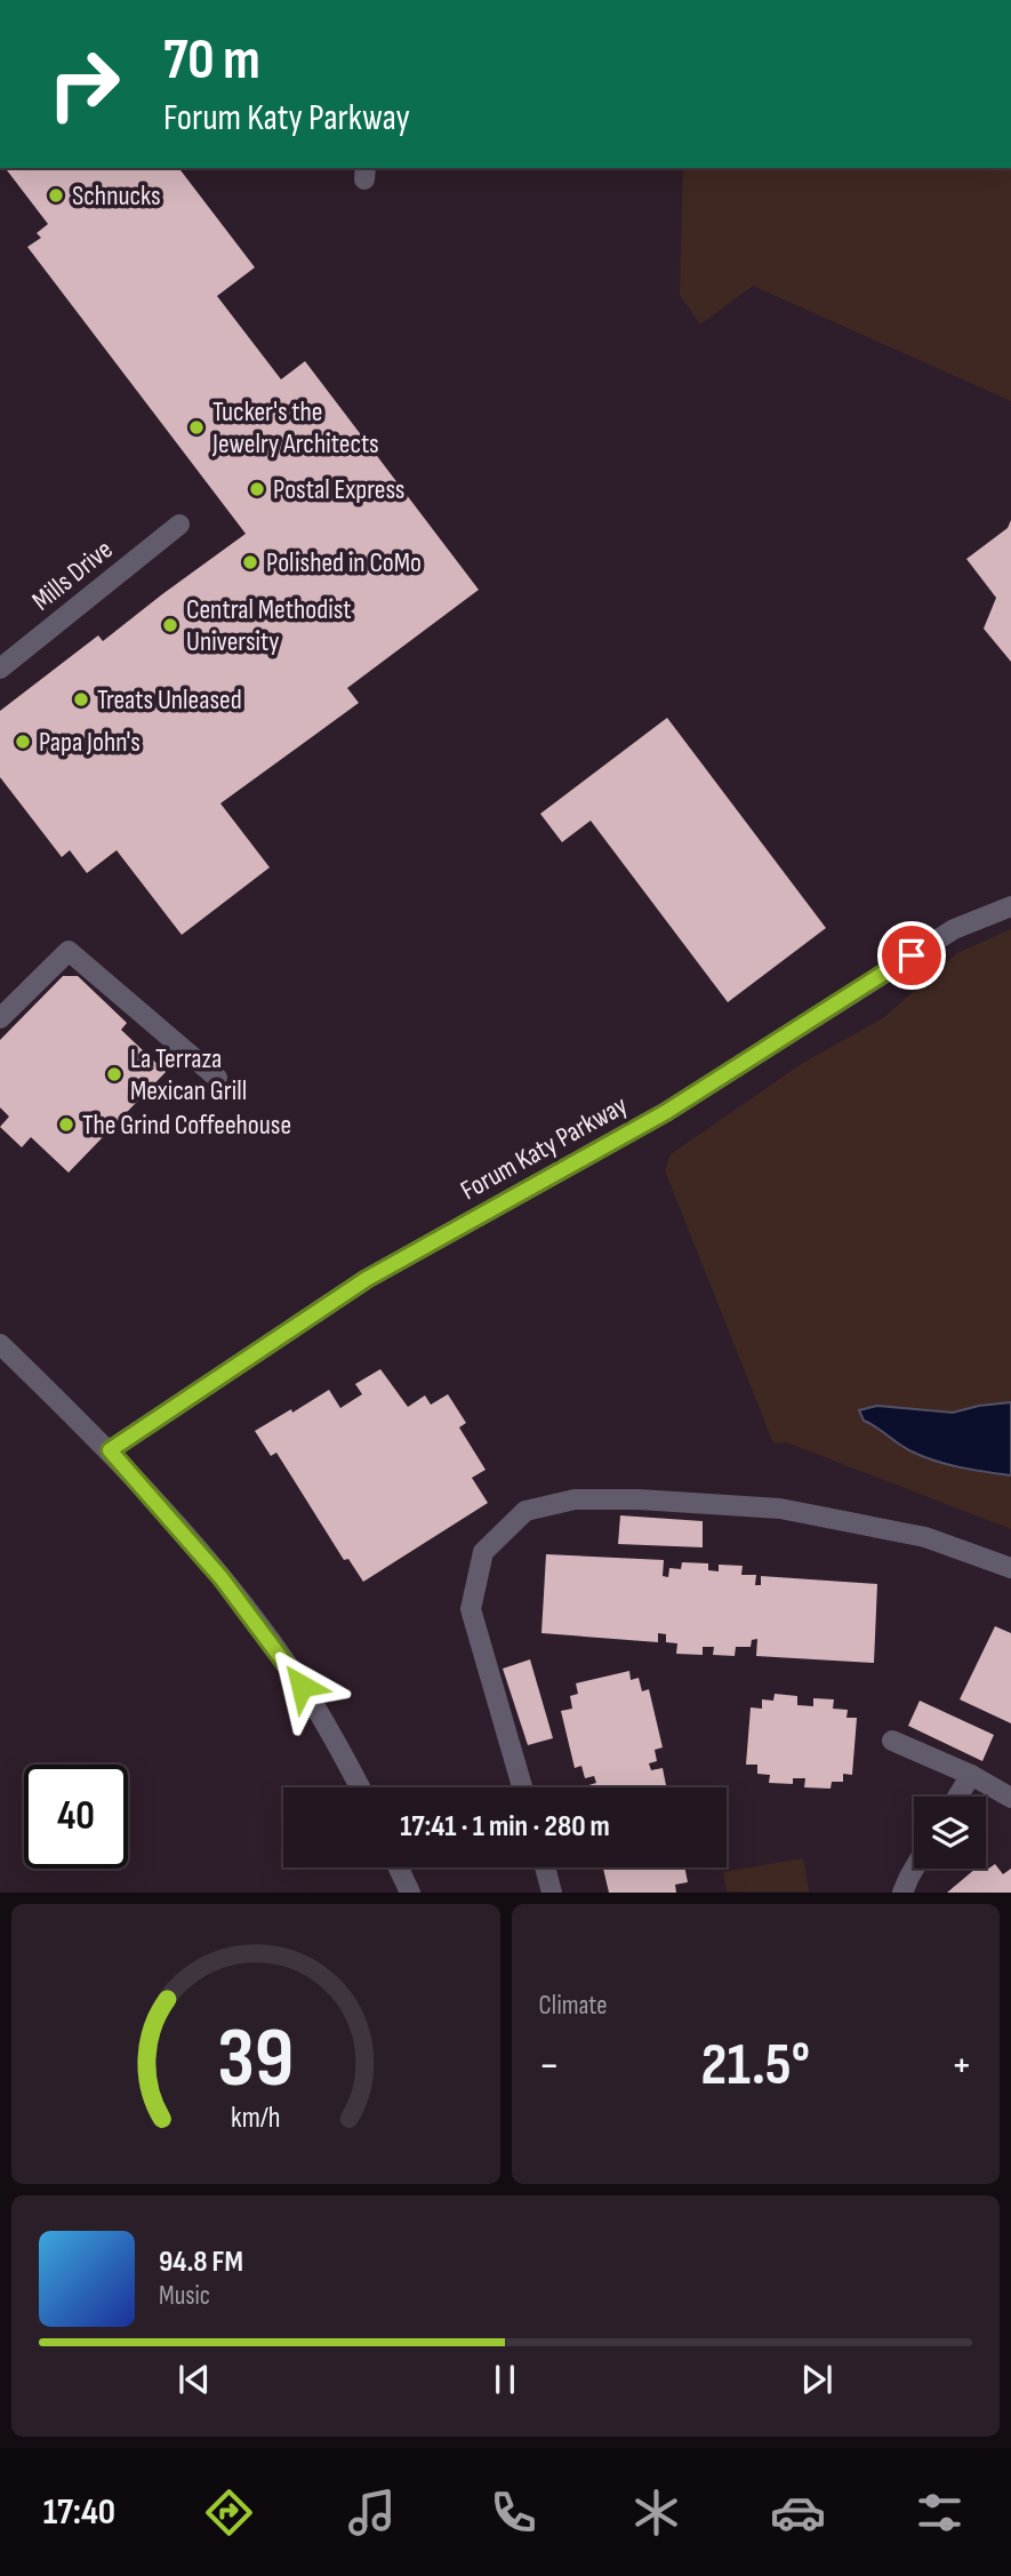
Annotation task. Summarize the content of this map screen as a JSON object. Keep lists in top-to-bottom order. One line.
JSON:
{"streets":{"street":["Mills Drive","Forum Katy Parkway"]},"places":["Schnucks","Tucker's the Jewelry Architects","Postal Express","Polished in CoMo","Central Methodist University","Treats Unleased","Papa John's","La Terraza Mexican Grill","The Grind Coffeehouse"],"page":{"turn":["70 m","Forum Katy Parkway"],"limit":"40","trip":"17:41 · 1 min · 280 m","tile":"Climate","heat":["−","21.5°","+"],"song":["94.8 FM","Music"],"tabs":"17:40","gauge":["39","km/h"]}}
